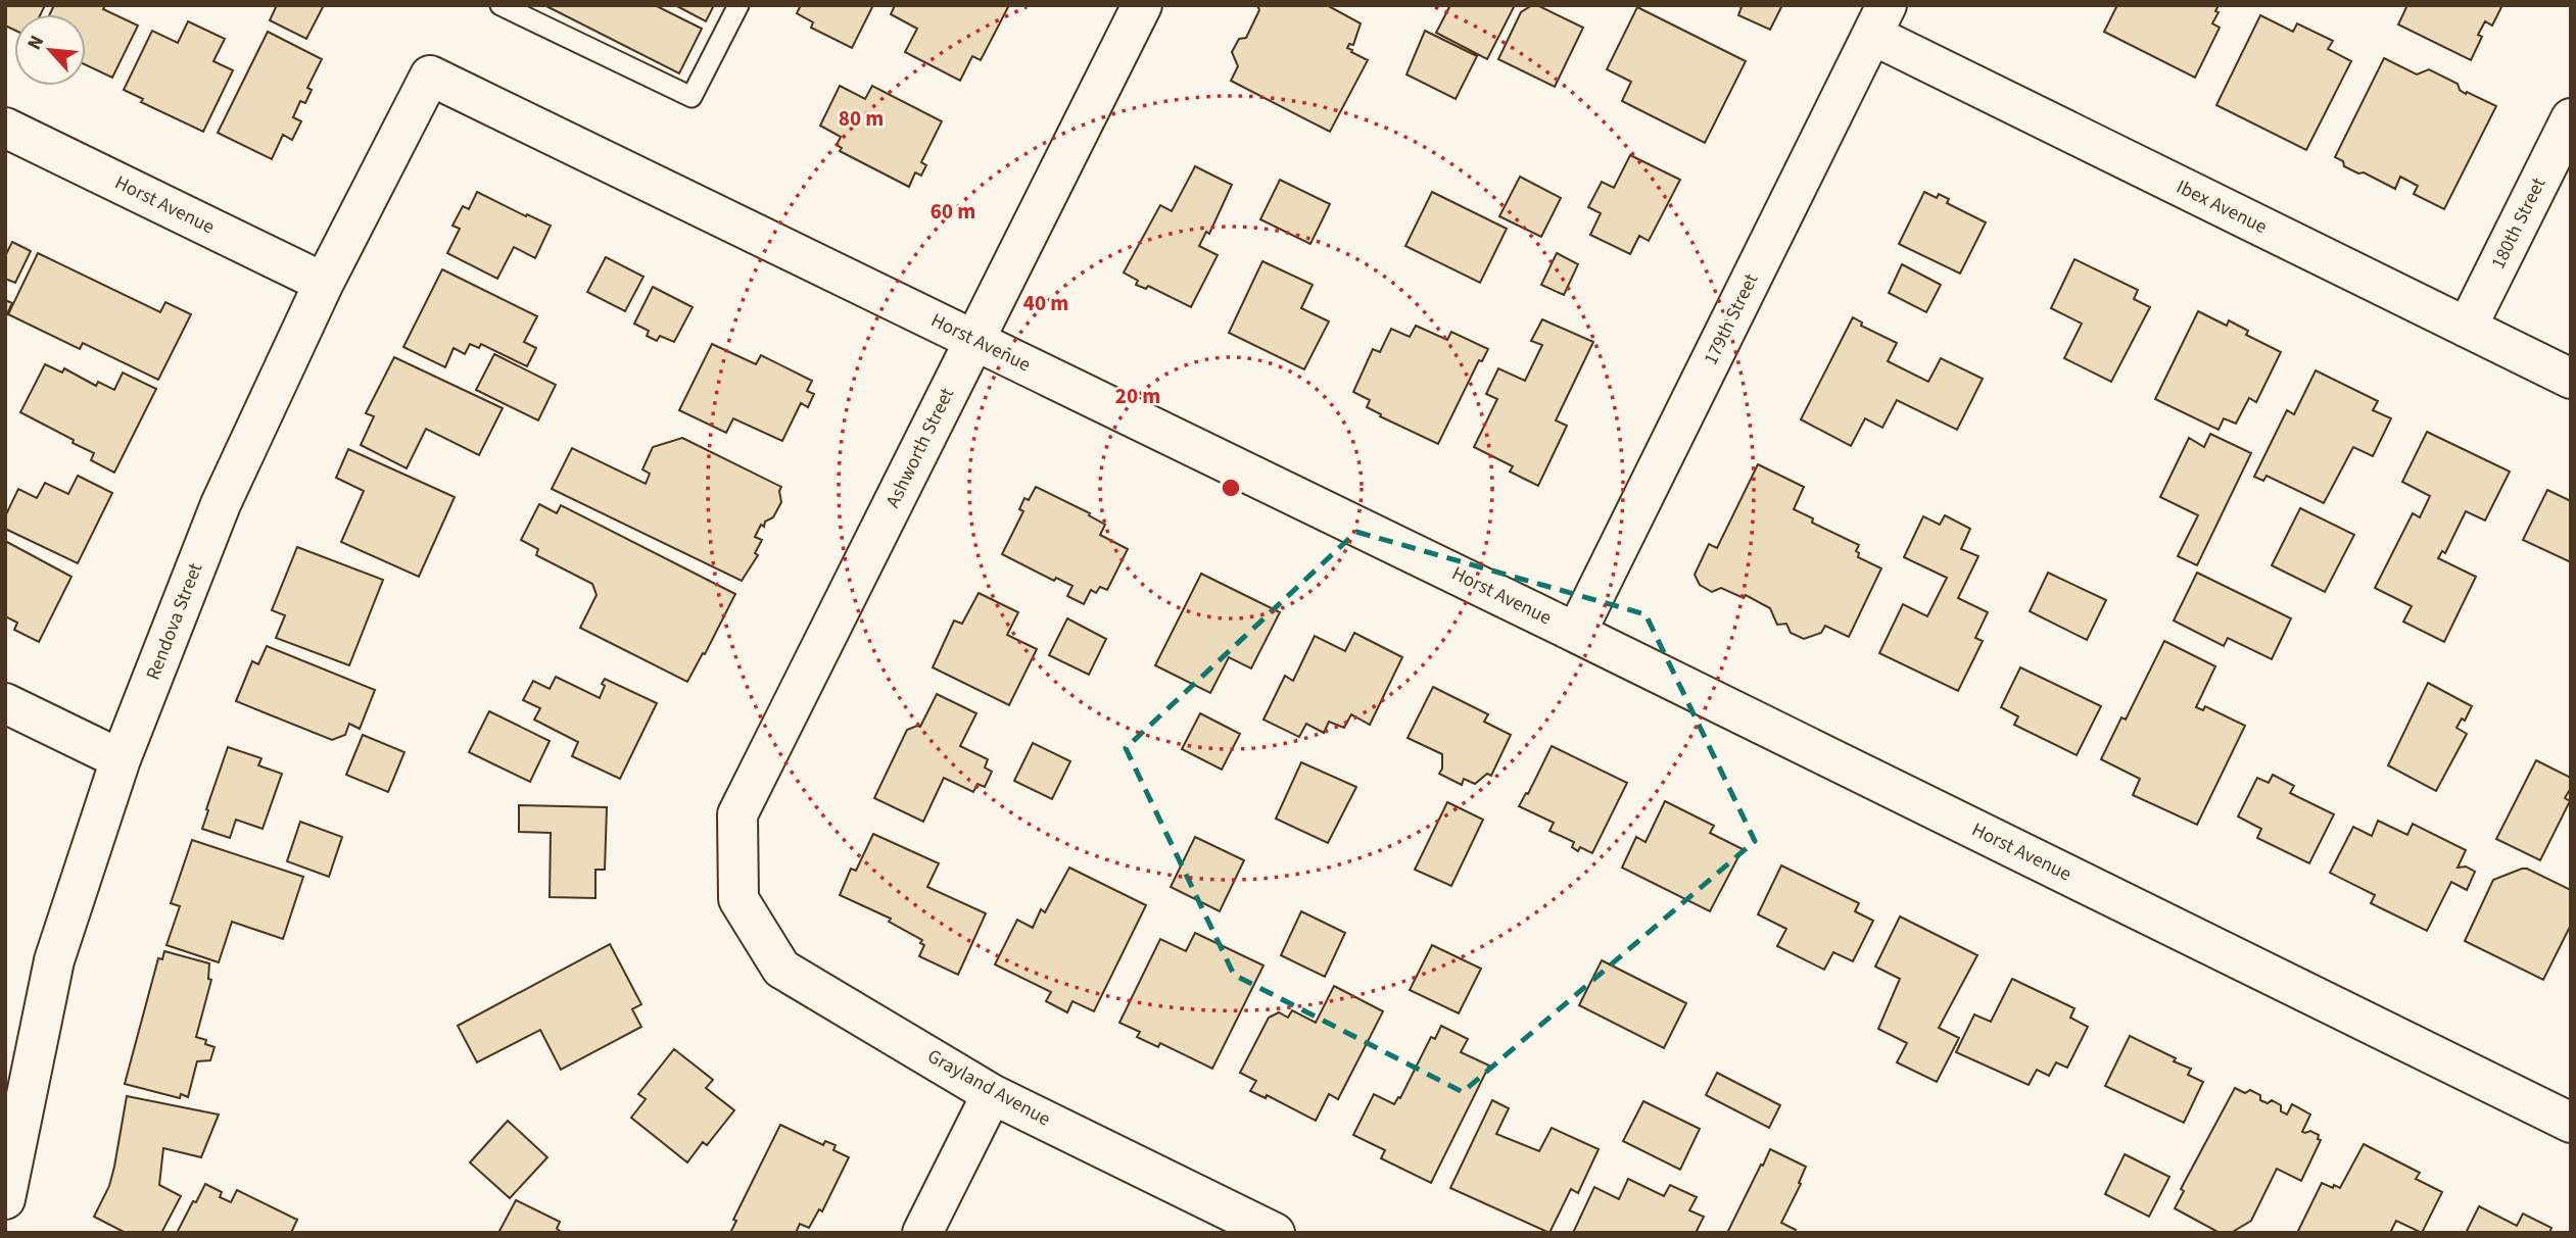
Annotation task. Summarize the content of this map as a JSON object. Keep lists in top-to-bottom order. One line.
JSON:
{"streets":{"street":["Horst Avenue","Ibex Avenue","180th Street","179th Street","Ashworth Street","Rendova Street","Grayland Avenue"]},"crossings":[["Horst Avenue","179th Street"],["Horst Avenue","Ashworth Street"],["Horst Avenue","Rendova Street"],["Ibex Avenue","180th Street"],["Ibex Avenue","179th Street"],["Ashworth Street","Grayland Avenue"]],"north":"top left","rings":["80 m","60 m","40 m","20 m"]}
